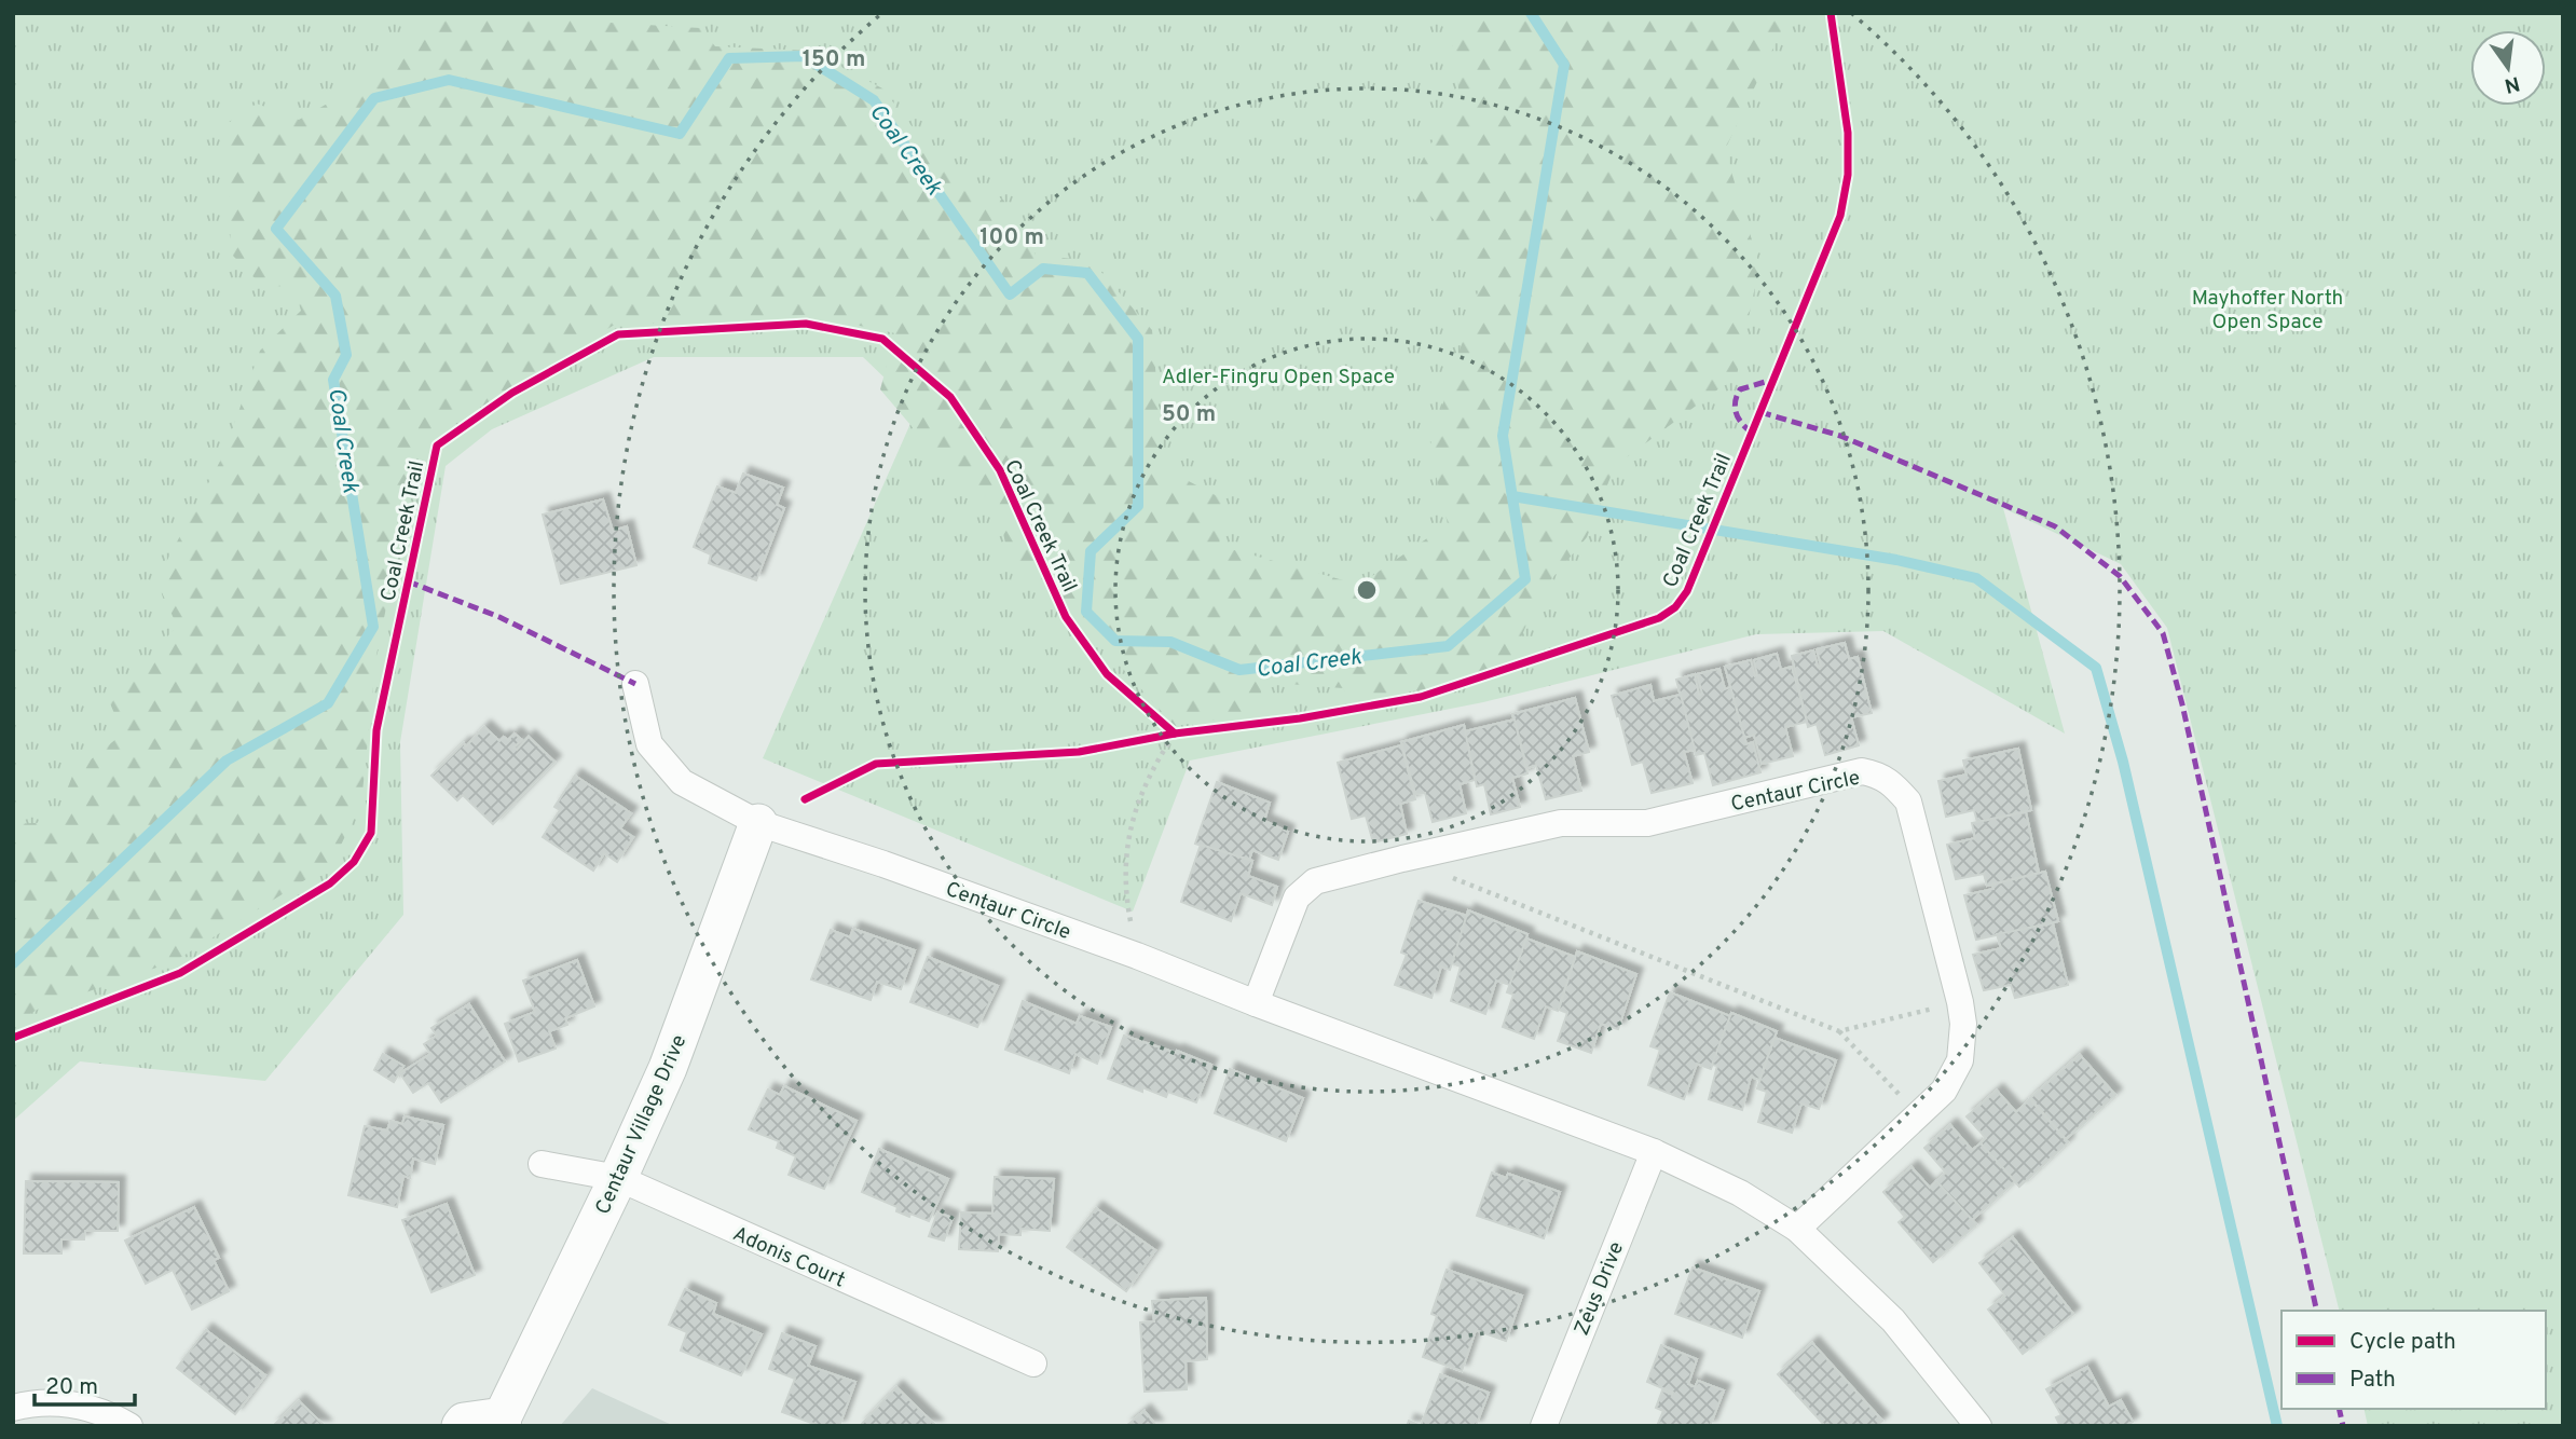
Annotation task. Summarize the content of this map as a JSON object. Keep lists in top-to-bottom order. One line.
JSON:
{"streets":{"street":["Centaur Circle","Centaur Village Drive","Adonis Court","Zeus Drive"],"cycle path":["Coal Creek Trail"]},"crossings":[["Centaur Circle","Centaur Village Drive"],["Centaur Circle","Zeus Drive"],["Centaur Village Drive","Adonis Court"]],"water":["Coal Creek"],"parks":["Mayhoffer North Open Space","Adler-Fingru Open Space"],"legend":["Cycle path","Path"],"scale_bar":"20 m","north":"bottom","rings":["150 m","100 m","50 m"]}
